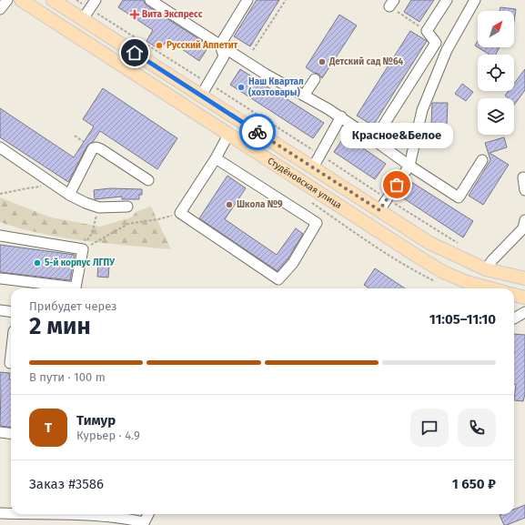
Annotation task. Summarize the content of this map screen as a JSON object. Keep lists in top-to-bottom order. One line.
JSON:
{"streets":{"main road":["Студёновская улица"]},"places":{"health":["Вита Экспресс"],"other":["Русский Аппетит","Детский сад №64","Наш Квартал (хозтовары)","Красное&Белое","Школа №9","5-й корпус ЛГПУ"]},"north":"top right","page":{"bubble":"Красное&Белое","heading":["2 мин","Прибудет через","11:05–11:10"],"panel":["Тимур","Курьер · 4.9","Заказ #3586","1 650 ₽"],"bar":"В пути · 100 m","round":"Т"}}
